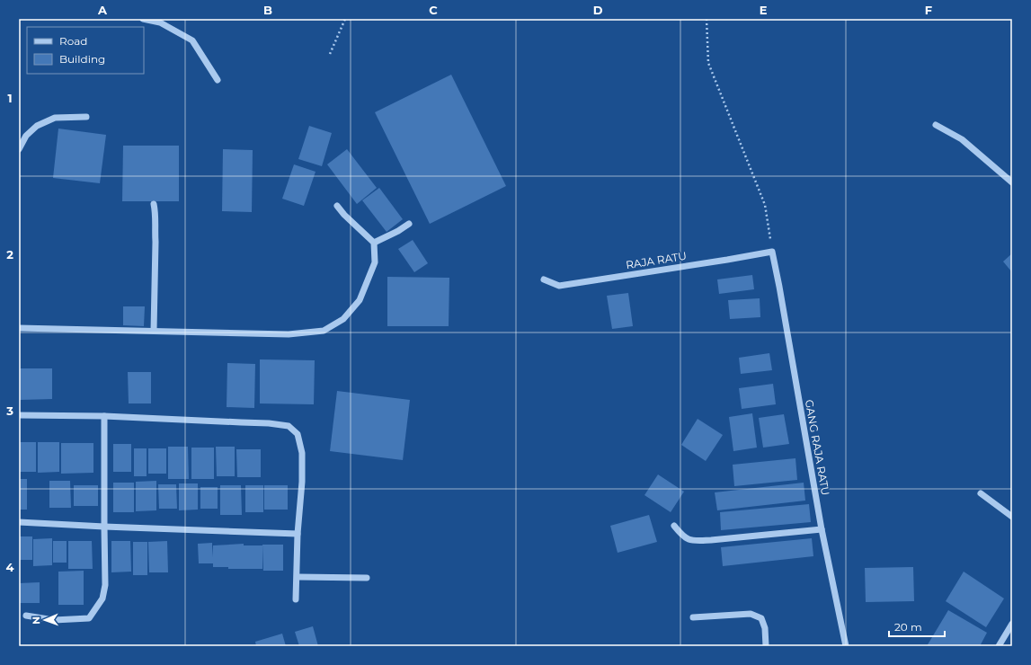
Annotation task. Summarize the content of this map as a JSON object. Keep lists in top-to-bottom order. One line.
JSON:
{"streets":{"street":["RAJA RATU","GANG RAJA RATU"]},"crossings":[["RAJA RATU","GANG RAJA RATU"]],"legend":["Road","Building"],"scale_bar":"20 m","north":"left","grid":{"columns":["A","B","C","D","E","F"],"rows":["1","2","3","4"]}}
